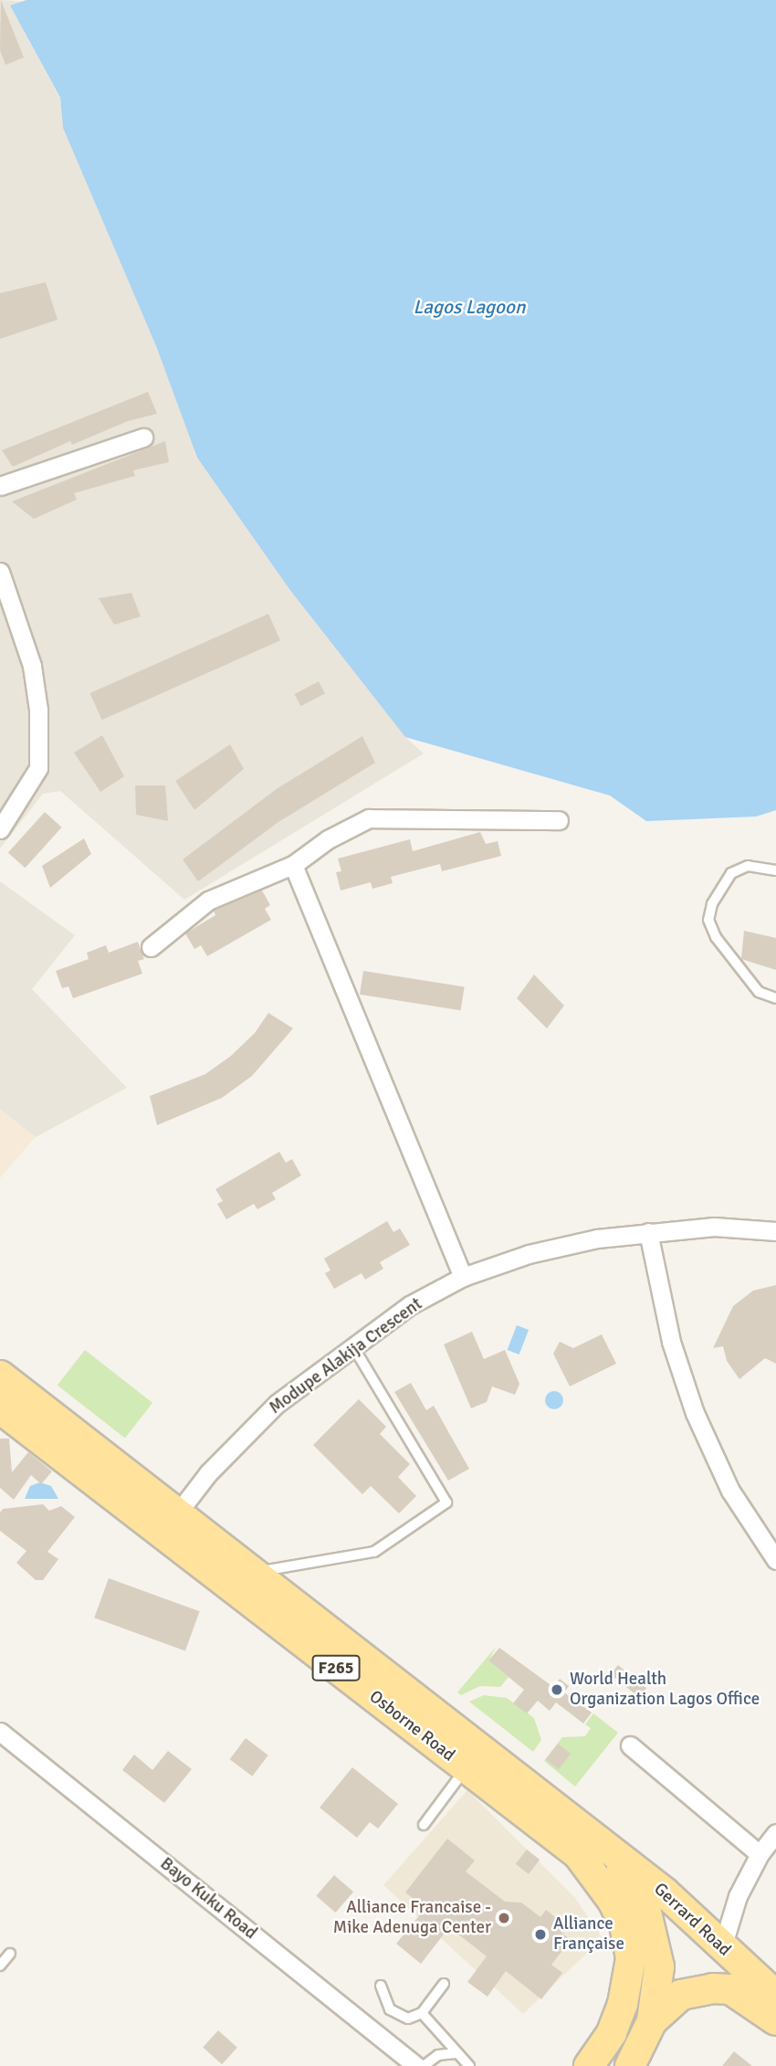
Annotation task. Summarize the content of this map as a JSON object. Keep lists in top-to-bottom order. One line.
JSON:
{"streets":{"main road":["F265","Osborne Road","Gerrard Road"],"street":["Modupe Alakija Crescent","Bayo Kuku Road"]},"crossings":[["Modupe Alakija Crescent","Osborne Road"],["F265","Osborne Road"],["F265","Gerrard Road"],["Osborne Road","Gerrard Road"]],"water":["Lagos Lagoon"],"places":["World Health Organization Lagos Office","Alliance Francaise - Mike Adenuga Center","Alliance Française"]}
